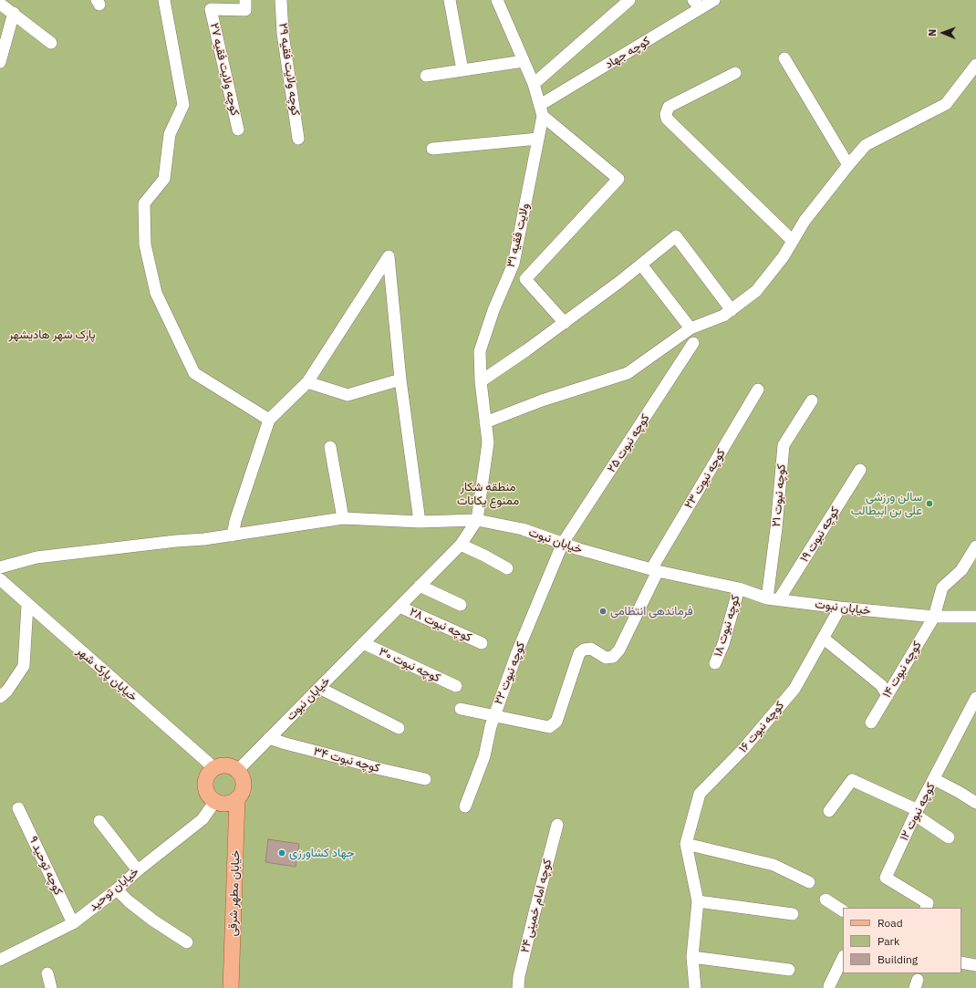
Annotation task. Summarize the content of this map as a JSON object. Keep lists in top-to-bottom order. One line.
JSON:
{"streets":{"main road":["خیابان مطهر شرقی"],"street":["کوچه جهاد","کوچه ولایت فقیه ۲۷","کوچه ولایت فقیه ۲۹","ولایت فقیه ۳۱","کوچه نبوت ۲۵","کوچه نبوت ۲۳","کوچه نبوت ۲۱","کوچه نبوت ۱۹","خیابان نبوت","کوچه نبوت ۲۸","کوچه نبوت ۱۸","کوچه نبوت ۳۰","کوچه نبوت ۱۴","کوچه نبوت ۲۲","خیابان پارک شهر","کوچه نبوت ۱۶","کوچه نبوت ۳۴","کوچه نبوت ۱۲","کوچه توحید ۹","خیابان توحید","کوچه امام خمینی ۲۴"]},"crossings":[["کوچه جهاد","ولایت فقیه ۳۱"],["ولایت فقیه ۳۱","خیابان نبوت"],["کوچه نبوت ۲۵","خیابان نبوت"],["کوچه نبوت ۲۵","کوچه نبوت ۲۲"],["کوچه نبوت ۲۳","خیابان نبوت"],["کوچه نبوت ۲۳","کوچه نبوت ۲۲"],["کوچه نبوت ۲۱","کوچه نبوت ۱۹"],["کوچه نبوت ۲۱","خیابان نبوت"],["کوچه نبوت ۱۹","خیابان نبوت"],["خیابان نبوت","کوچه نبوت ۲۸"],["خیابان نبوت","کوچه نبوت ۱۸"],["خیابان نبوت","کوچه نبوت ۳۰"],["خیابان نبوت","کوچه نبوت ۱۴"],["خیابان نبوت","کوچه نبوت ۲۲"],["خیابان نبوت","خیابان پارک شهر"],["خیابان نبوت","کوچه نبوت ۱۶"],["خیابان نبوت","کوچه نبوت ۳۴"],["خیابان نبوت","خیابان توحید"],["خیابان نبوت","خیابان مطهر شرقی"],["خیابان پارک شهر","خیابان توحید"],["خیابان پارک شهر","خیابان مطهر شرقی"],["کوچه توحید ۹","خیابان توحید"],["خیابان توحید","خیابان مطهر شرقی"]],"parks":["پارک شهر هادیشهر","منطقه شکار ممنوع یکانات"],"places":["سالن ورزشی علی بن ابیطالب","فرماندهی انتظامی","جهاد کشاورزی"],"legend":["Road","Park","Building"],"north":"left"}
